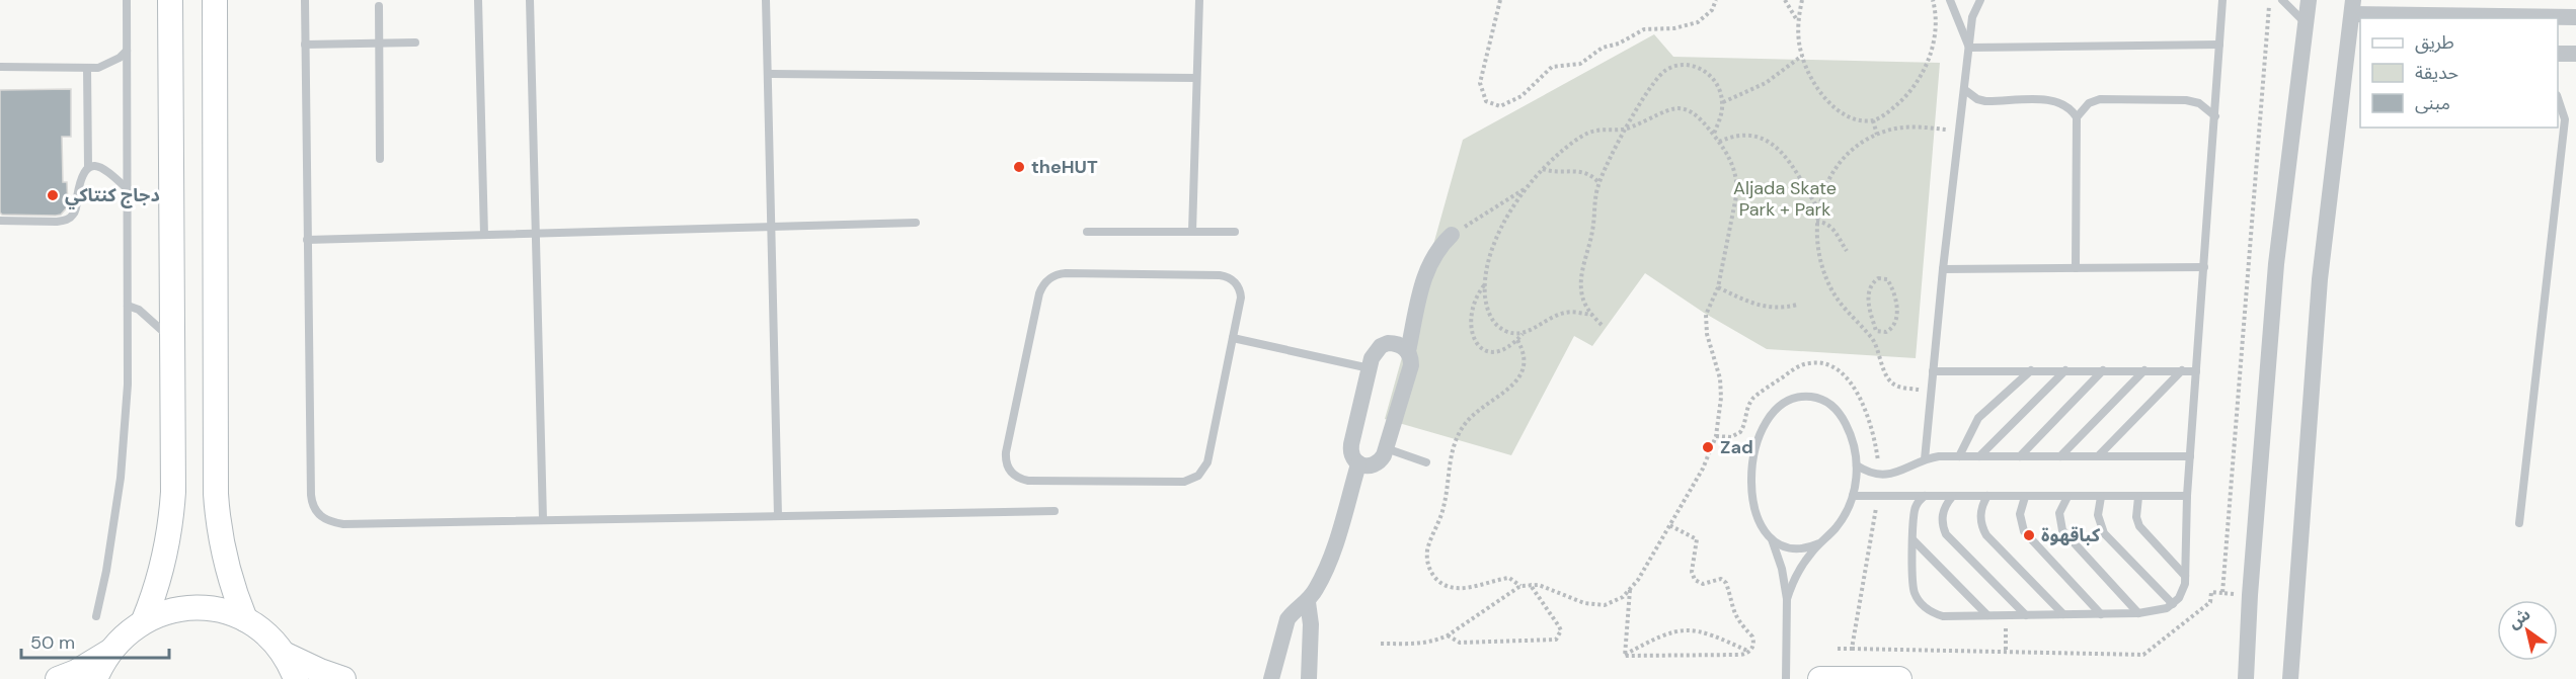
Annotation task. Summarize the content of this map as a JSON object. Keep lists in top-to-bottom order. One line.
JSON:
{"parks":["Aljada Skate Park + Park"],"places":["theHUT","دجاج كنتاكي","Zad","كباقهوة"],"legend":["طريق","حديقة","مبنى"],"scale_bar":"50 m","north":"top left"}
